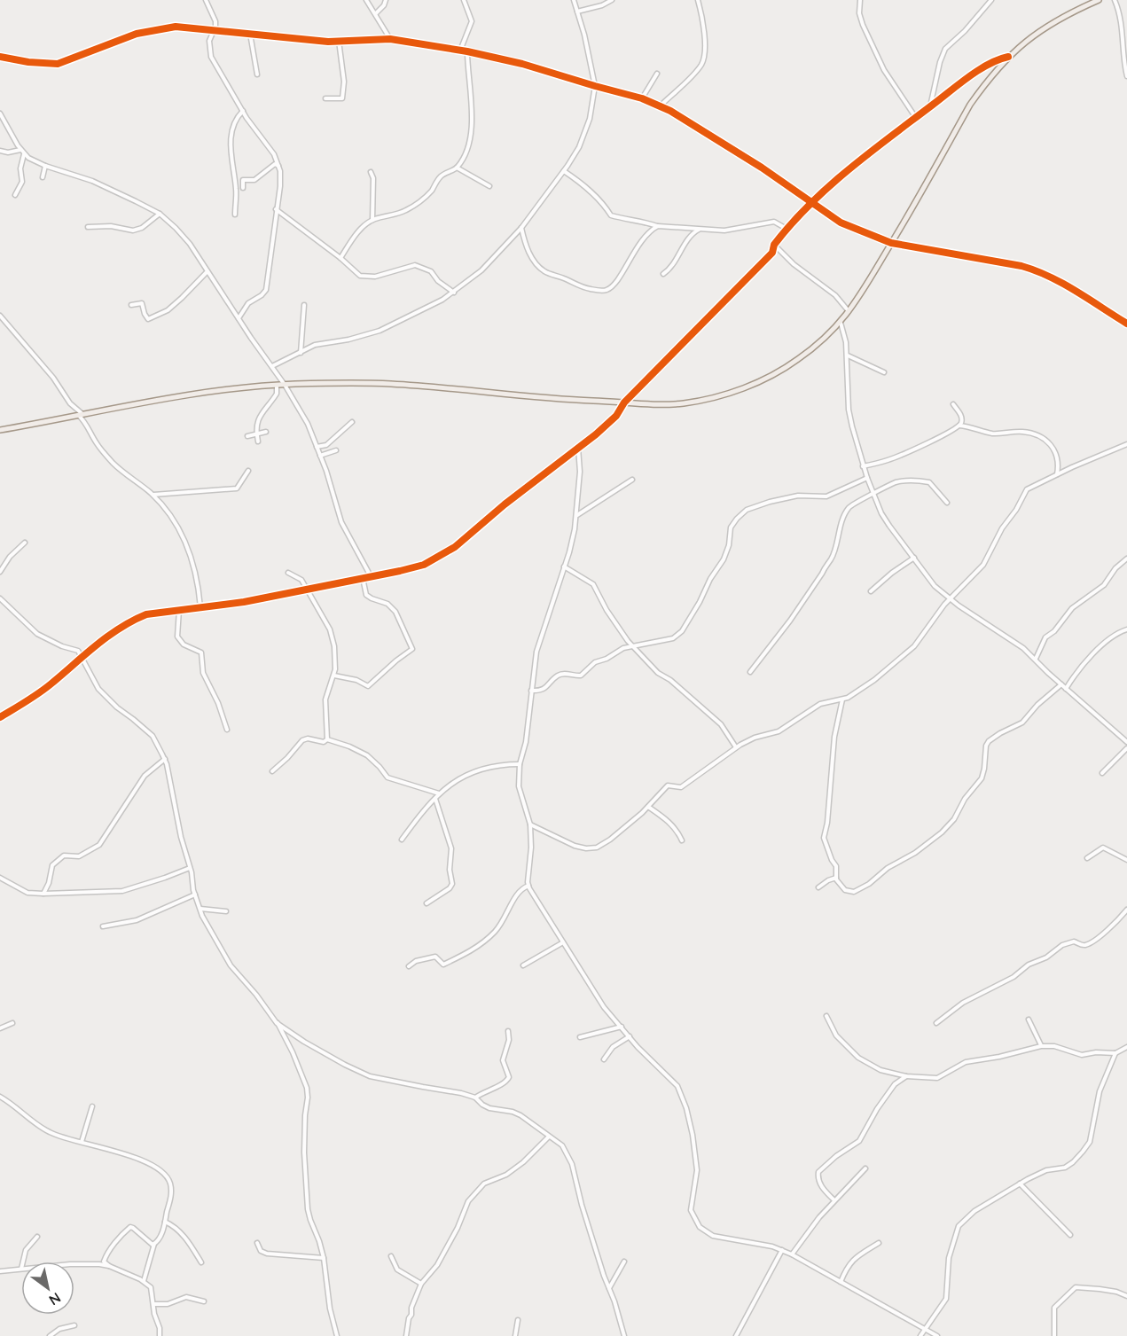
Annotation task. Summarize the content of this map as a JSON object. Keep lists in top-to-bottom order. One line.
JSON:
{"north":"bottom right"}
